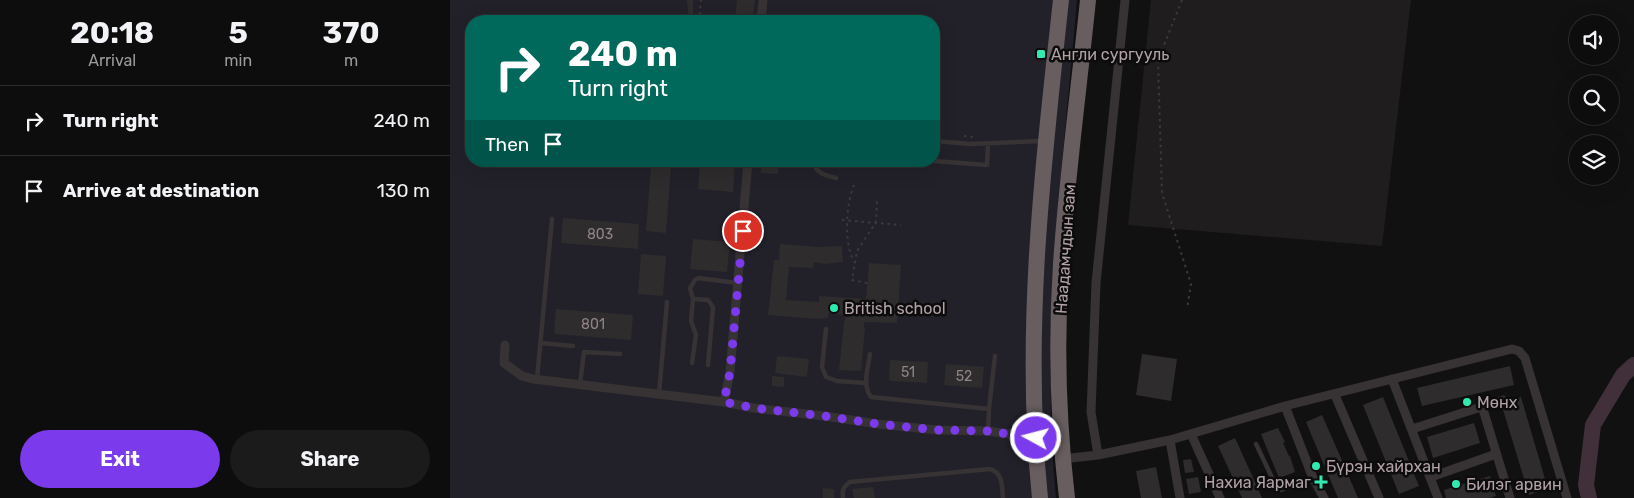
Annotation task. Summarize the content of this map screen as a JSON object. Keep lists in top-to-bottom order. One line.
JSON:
{"streets":{"highway":["Наадамчдын зам"]},"places":{"transit":["Англи сургууль"],"other":["British school","Мөнх","Бүрэн хайрхан","Билэг арвин"],"health":["Нахиа Яармаг"]},"house_numbers":["803","801","51","52"],"page":{"eta":["20:18","Arrival","5","min","370","m"],"turn":["240 m","Turn right"],"list":[{"name":"Turn right","value":"240 m"},{"name":"Arrive at destination","value":"130 m"}],"then":"Then","buttons":["Exit","Share"]}}
